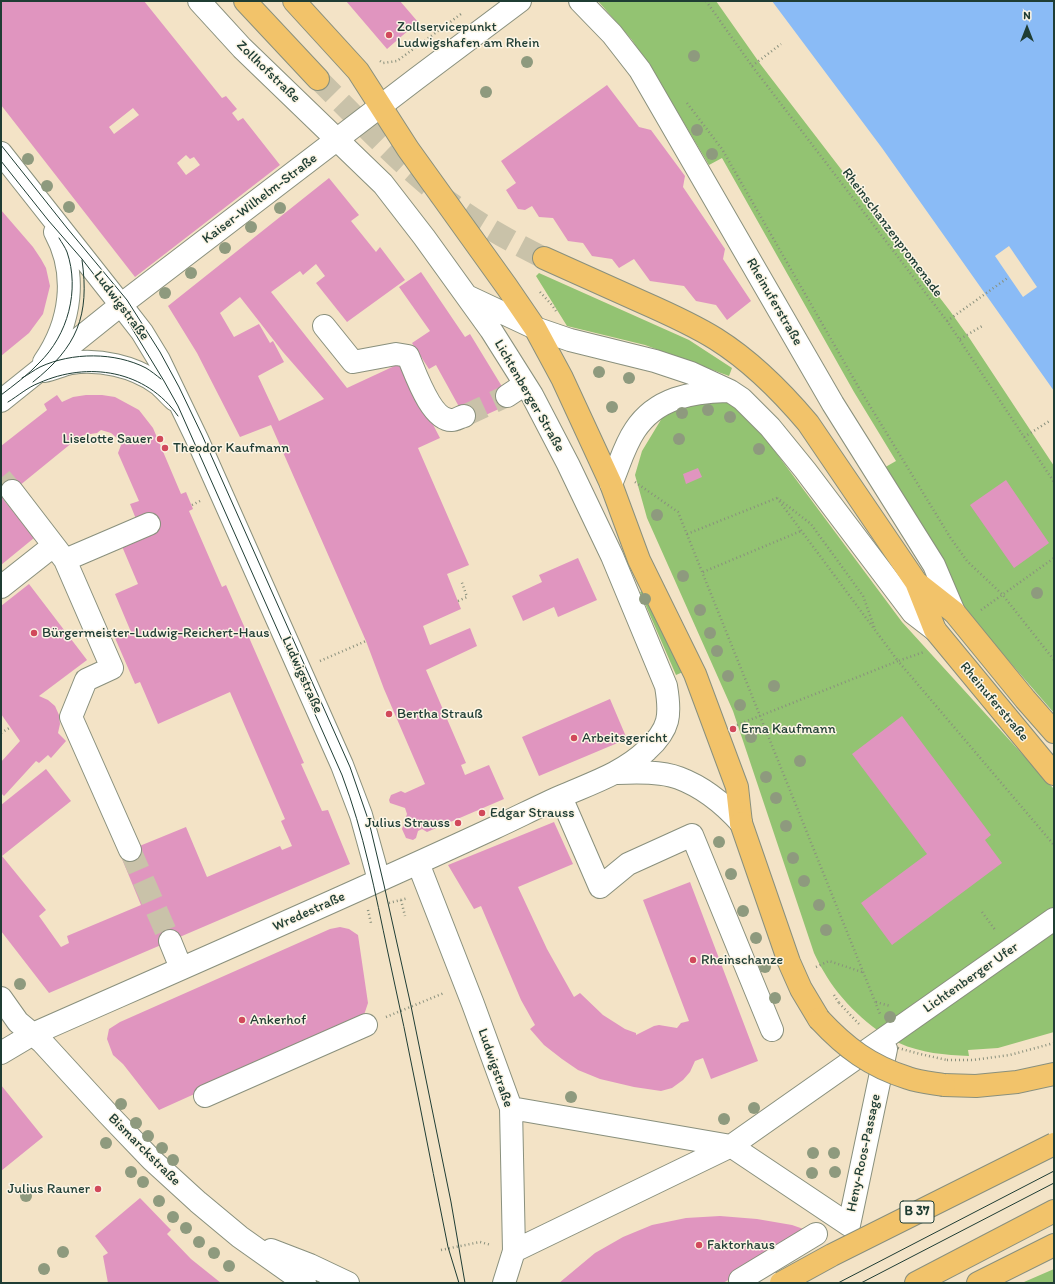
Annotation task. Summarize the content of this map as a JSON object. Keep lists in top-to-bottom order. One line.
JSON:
{"streets":{"main road":["Rheinuferstraße","B 37"],"street":["Zollhofstraße","Kaiser-Wilhelm-Straße","Ludwigstraße","Lichtenberger Straße","Wredestraße","Lichtenberger Ufer","Bismarckstraße","Heny-Roos-Passage"],"path":["Rheinschanzenpromenade"]},"crossings":[["Zollhofstraße","Kaiser-Wilhelm-Straße"],["Zollhofstraße","Lichtenberger Straße"],["Kaiser-Wilhelm-Straße","Ludwigstraße"],["Kaiser-Wilhelm-Straße","Lichtenberger Straße"],["Rheinuferstraße","Lichtenberger Straße"],["Ludwigstraße","Wredestraße"],["Ludwigstraße","Lichtenberger Ufer"],["Lichtenberger Straße","Wredestraße"],["Wredestraße","Bismarckstraße"],["Lichtenberger Ufer","Heny-Roos-Passage"]],"places":["Zollservicepunkt Ludwigshafen am Rhein","Liselotte Sauer","Theodor Kaufmann","Bürgermeister-Ludwig-Reichert-Haus","Bertha Strauß","Erna Kaufmann","Arbeitsgericht","Edgar Strauss","Julius Strauss","Rheinschanze","Ankerhof","Julius Rauner","Faktorhaus"],"north":"top"}
